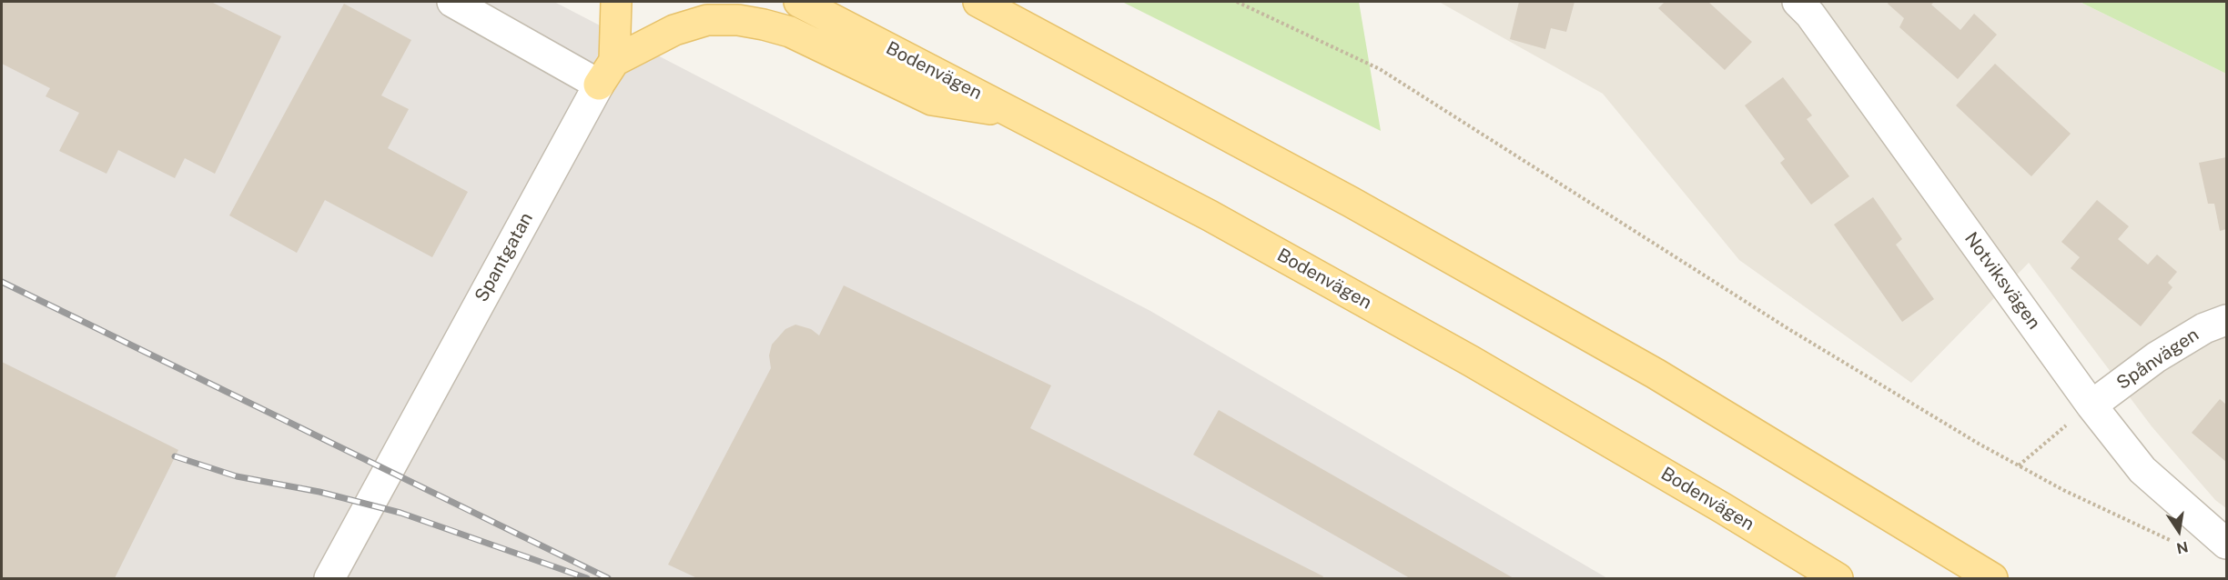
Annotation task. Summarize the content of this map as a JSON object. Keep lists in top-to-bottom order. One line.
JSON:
{"streets":{"main road":["Bodenvägen"],"street":["Spantgatan","Notviksvägen","Spånvägen"]},"crossings":[["Notviksvägen","Spånvägen"]],"north":"bottom"}
